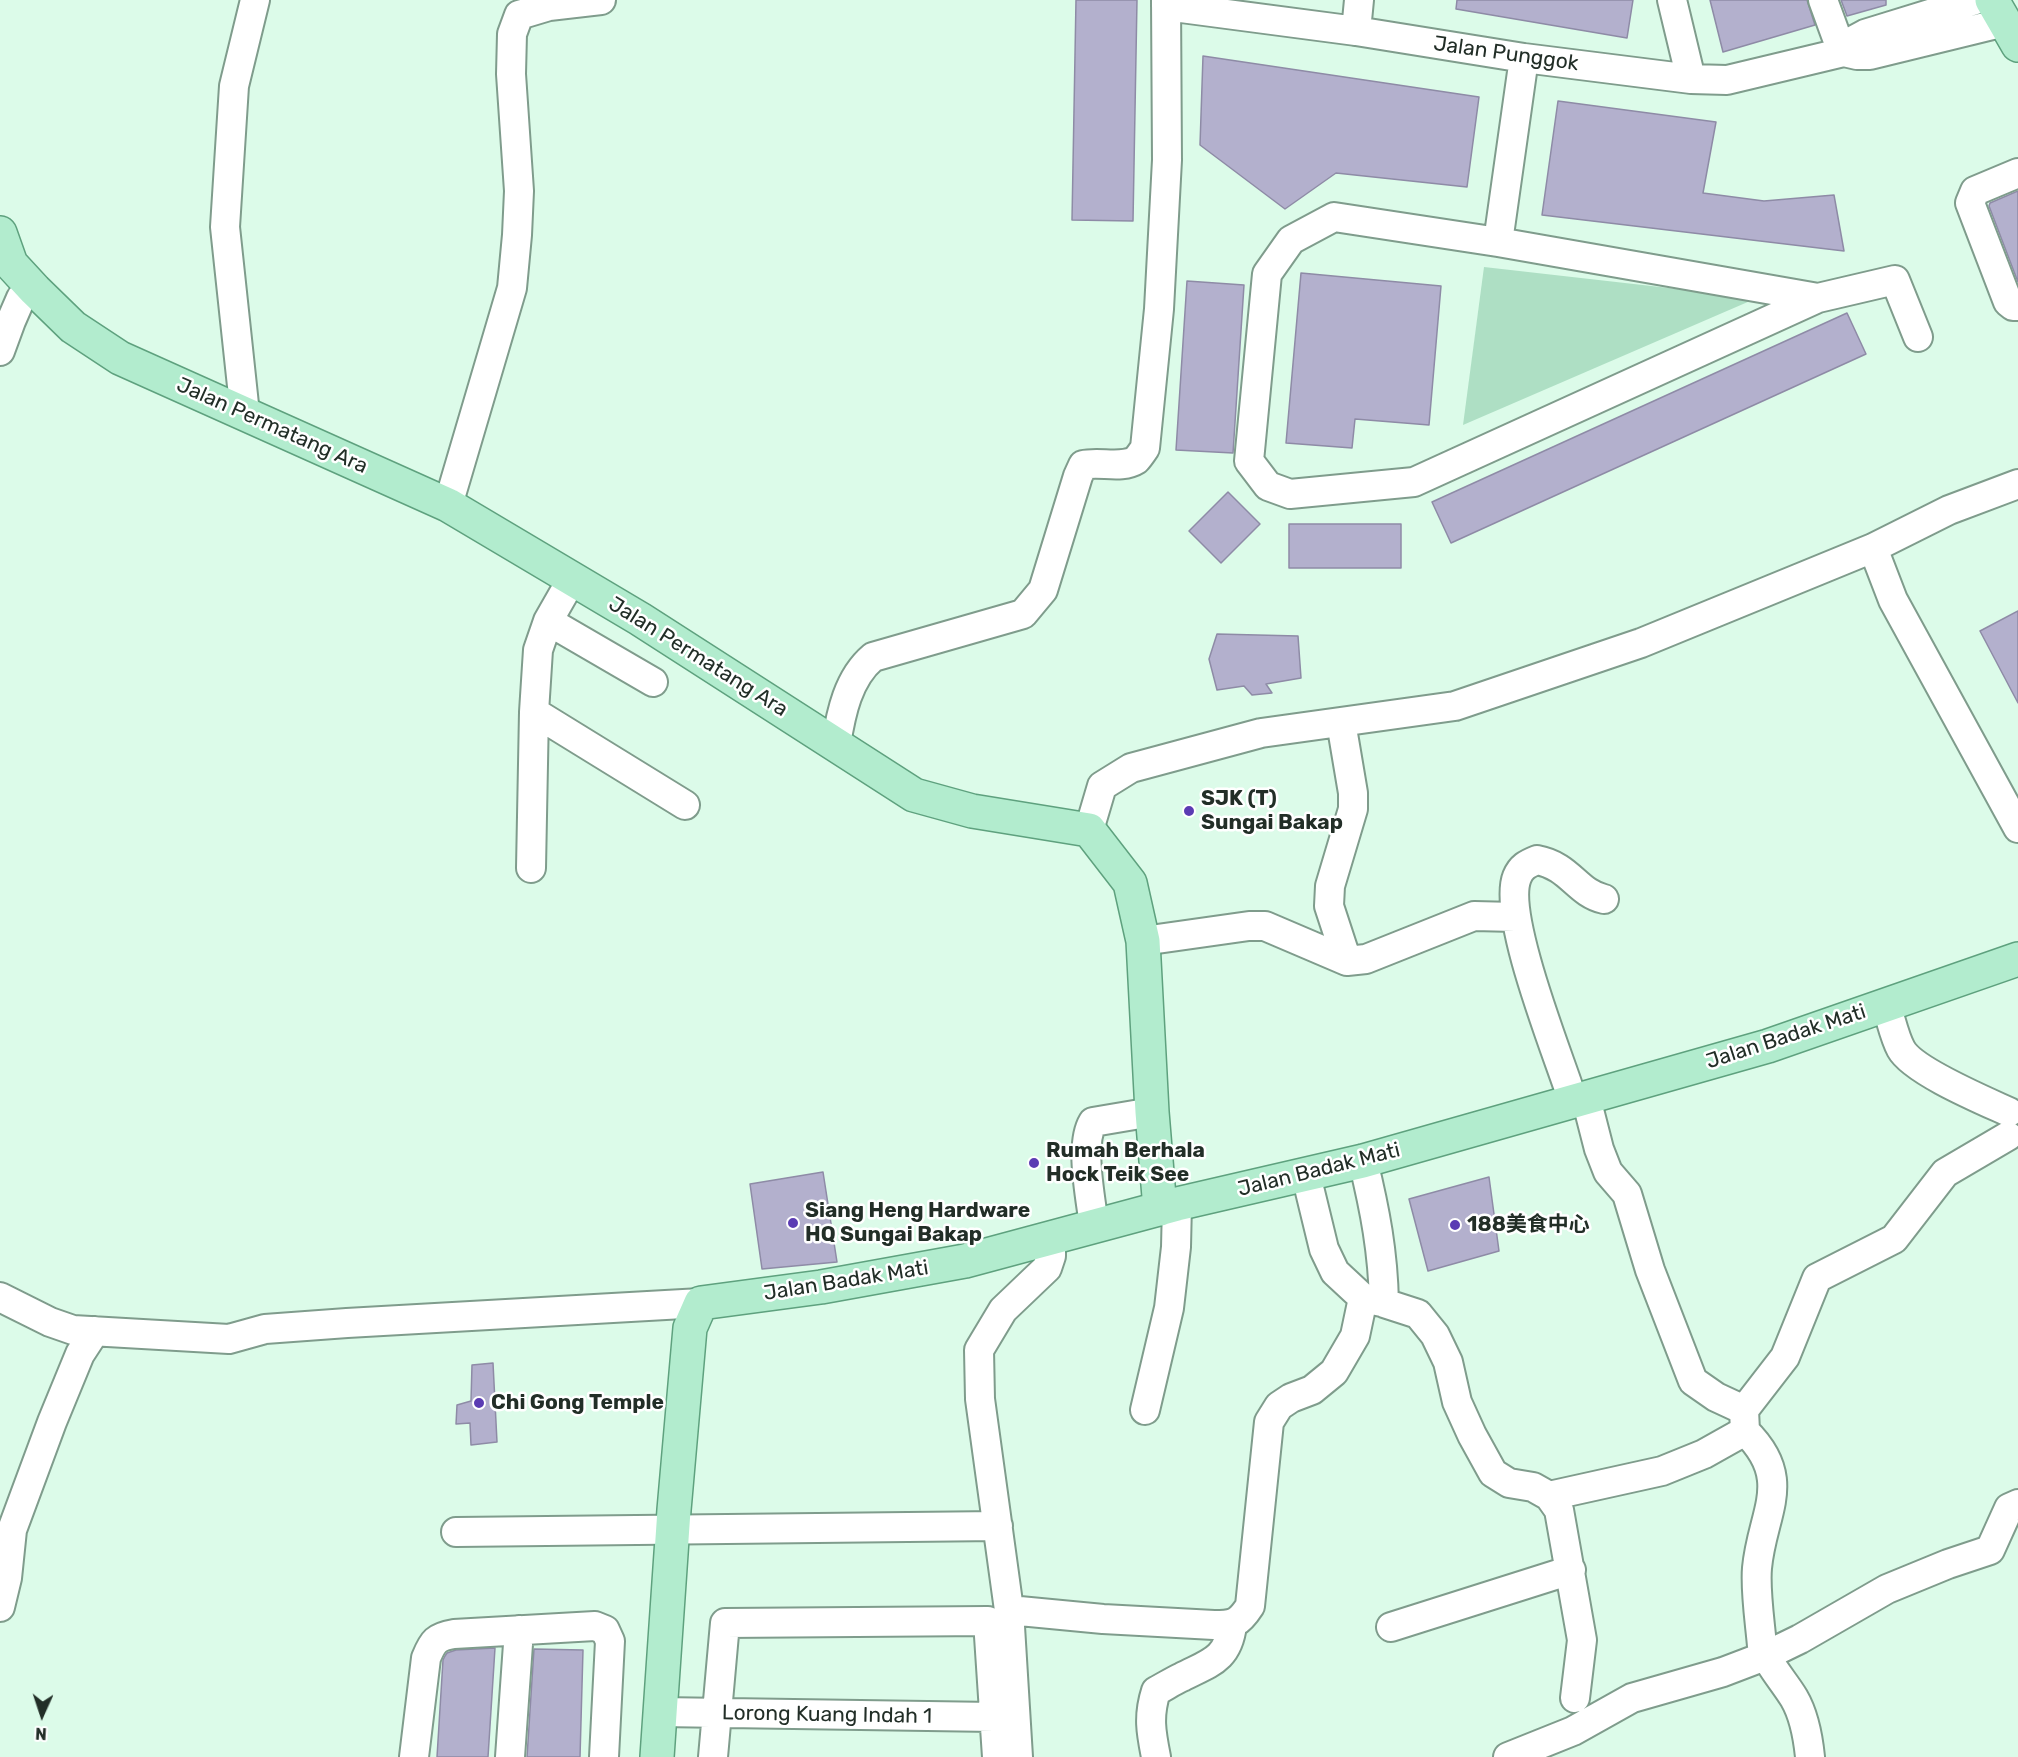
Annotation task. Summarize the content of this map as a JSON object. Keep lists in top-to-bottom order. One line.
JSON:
{"streets":{"main road":["Jalan Permatang Ara","Jalan Badak Mati"],"street":["Jalan Punggok","Lorong Kuang Indah 1"]},"places":["SJK (T) Sungai Bakap","Rumah Berhala Hock Teik See","Siang Heng Hardware HQ Sungai Bakap","188美食中心","Chi Gong Temple"],"north":"bottom"}
